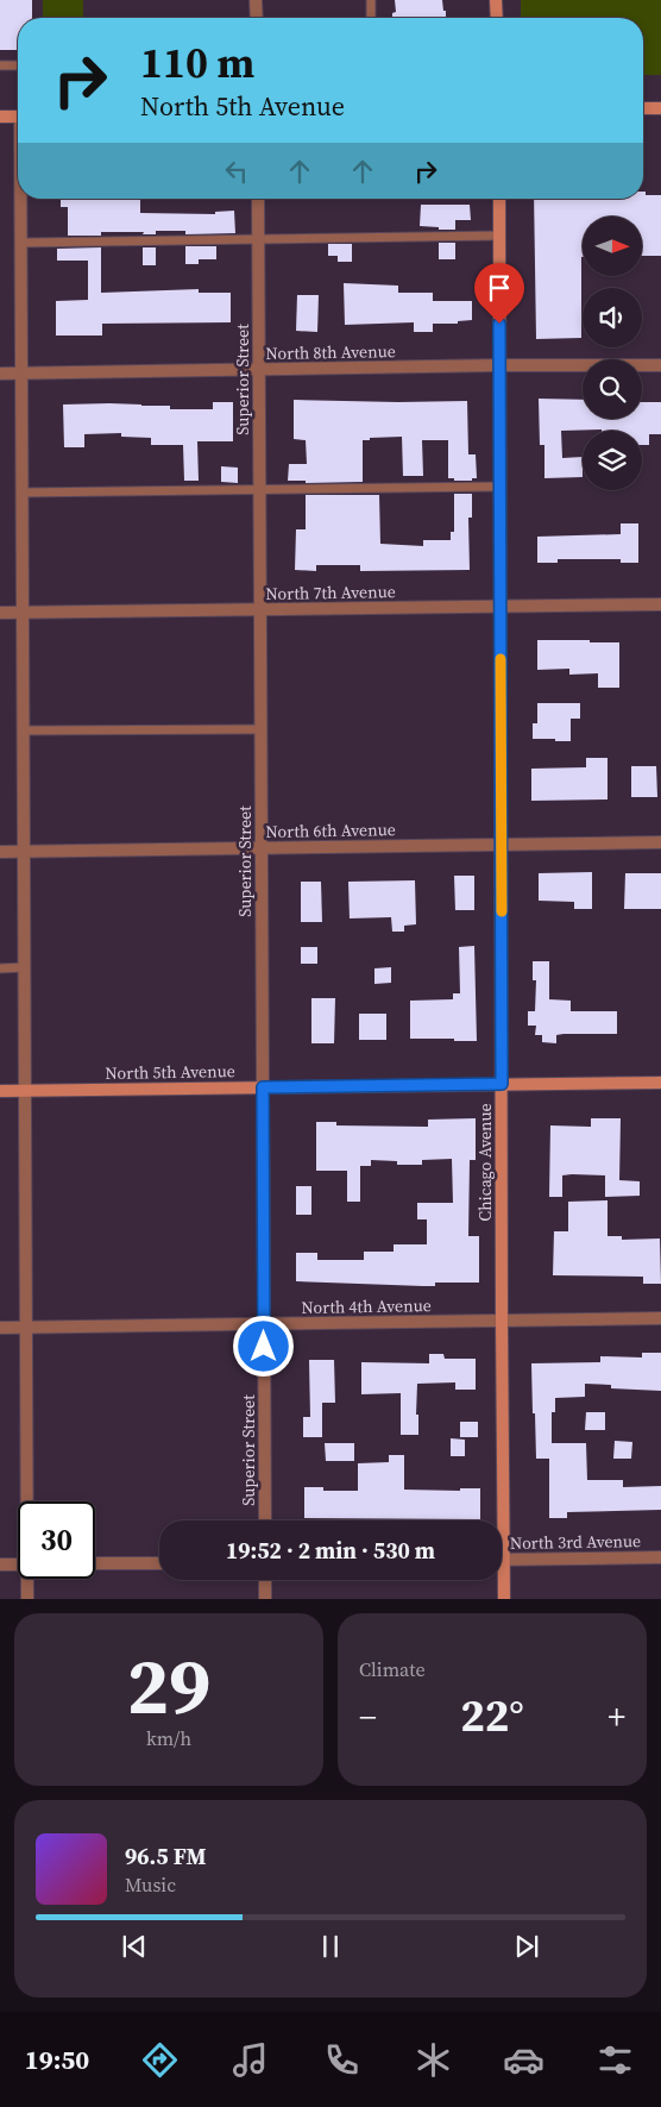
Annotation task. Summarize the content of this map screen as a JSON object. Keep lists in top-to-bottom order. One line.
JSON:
{"streets":{"main road":["North 5th Avenue","Chicago Avenue"],"street":["North 8th Avenue","Superior Street","North 7th Avenue","North 6th Avenue","North 4th Avenue","North 3rd Avenue"]},"crossings":[["North 8th Avenue","Superior Street"],["North 8th Avenue","Chicago Avenue"],["Superior Street","North 7th Avenue"],["Superior Street","North 6th Avenue"],["Superior Street","North 5th Avenue"],["Superior Street","North 4th Avenue"],["North 7th Avenue","Chicago Avenue"],["North 6th Avenue","Chicago Avenue"],["North 5th Avenue","Chicago Avenue"],["Chicago Avenue","North 4th Avenue"],["Chicago Avenue","North 3rd Avenue"]],"north":"right","page":{"turn":["110 m","North 5th Avenue"],"limit":"30","trip":"19:52 · 2 min · 530 m","tile":[["29","km/h"],"Climate"],"heat":["−","22°","+"],"song":["96.5 FM","Music"],"tabs":"19:50"}}
